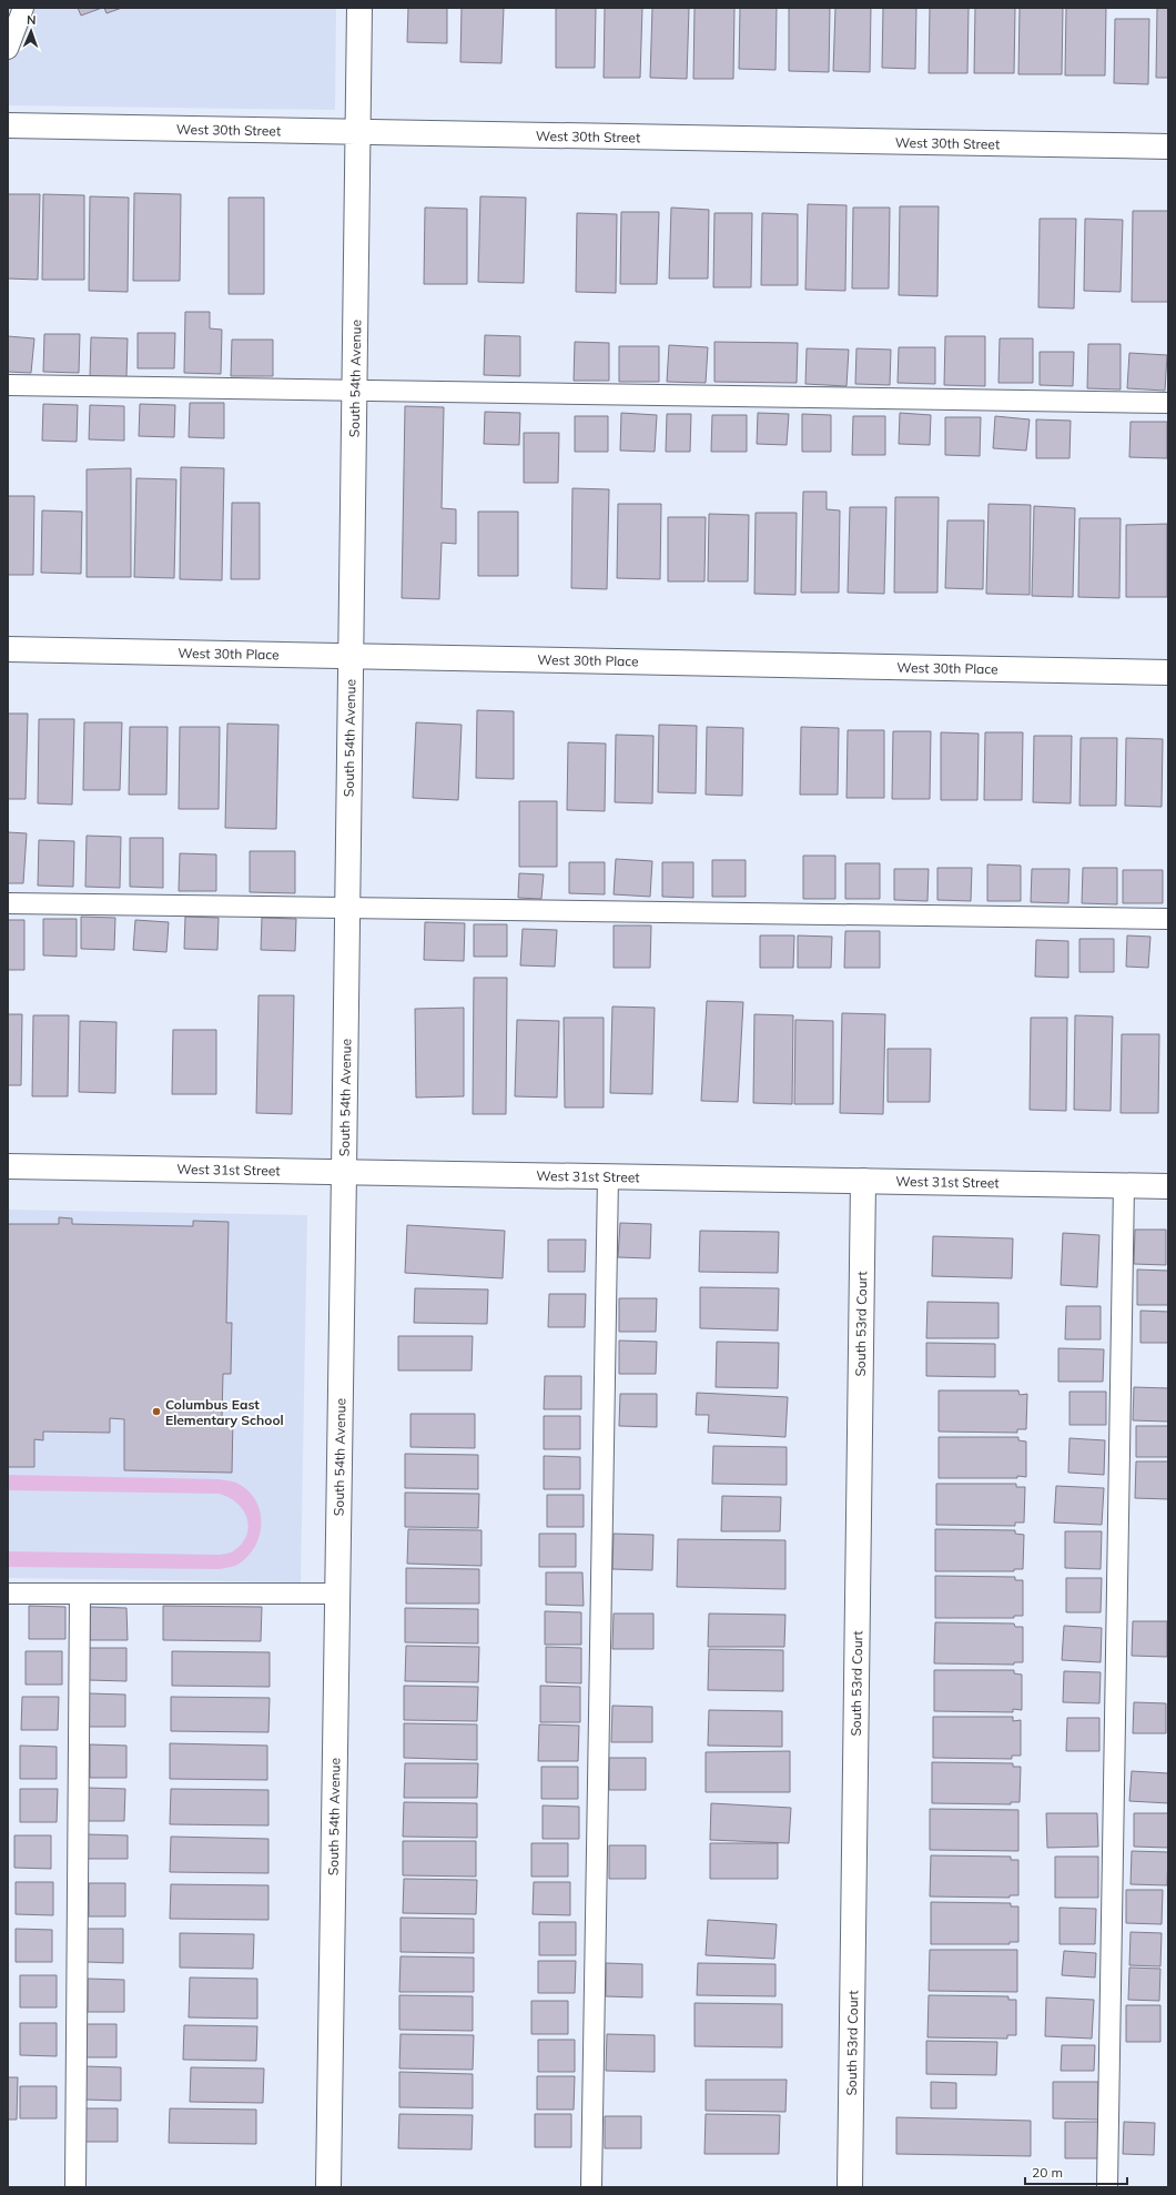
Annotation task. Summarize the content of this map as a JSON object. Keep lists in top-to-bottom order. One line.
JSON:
{"streets":{"street":["West 30th Street","South 54th Avenue","West 30th Place","West 31st Street","South 53rd Court"]},"crossings":[["West 30th Street","South 54th Avenue"],["South 54th Avenue","West 30th Place"],["South 54th Avenue","West 31st Street"],["West 31st Street","South 53rd Court"]],"places":["Columbus East Elementary School"],"scale_bar":"20 m","north":"top"}
